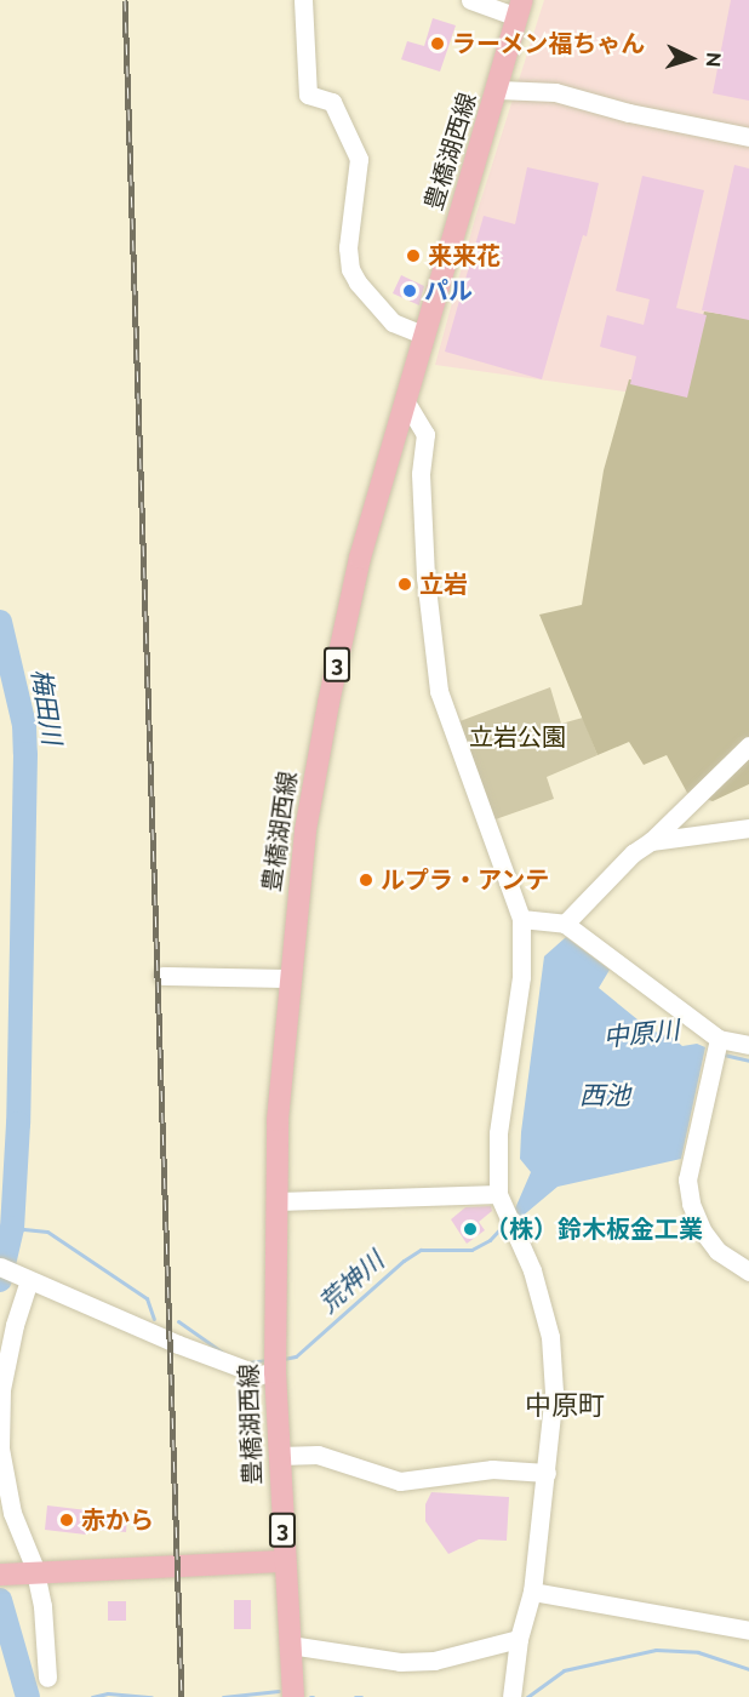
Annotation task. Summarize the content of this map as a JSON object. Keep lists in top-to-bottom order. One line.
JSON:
{"streets":{"main road":["豊橋湖西線","3"]},"districts":["中原町"],"water":["梅田川","中原川","西池","荒神川"],"parks":["立岩公園"],"places":["ラーメン福ちゃん","来来花","パル","立岩","ルプラ・アンテ","（株）鈴木板金工業","赤から"],"north":"right"}
